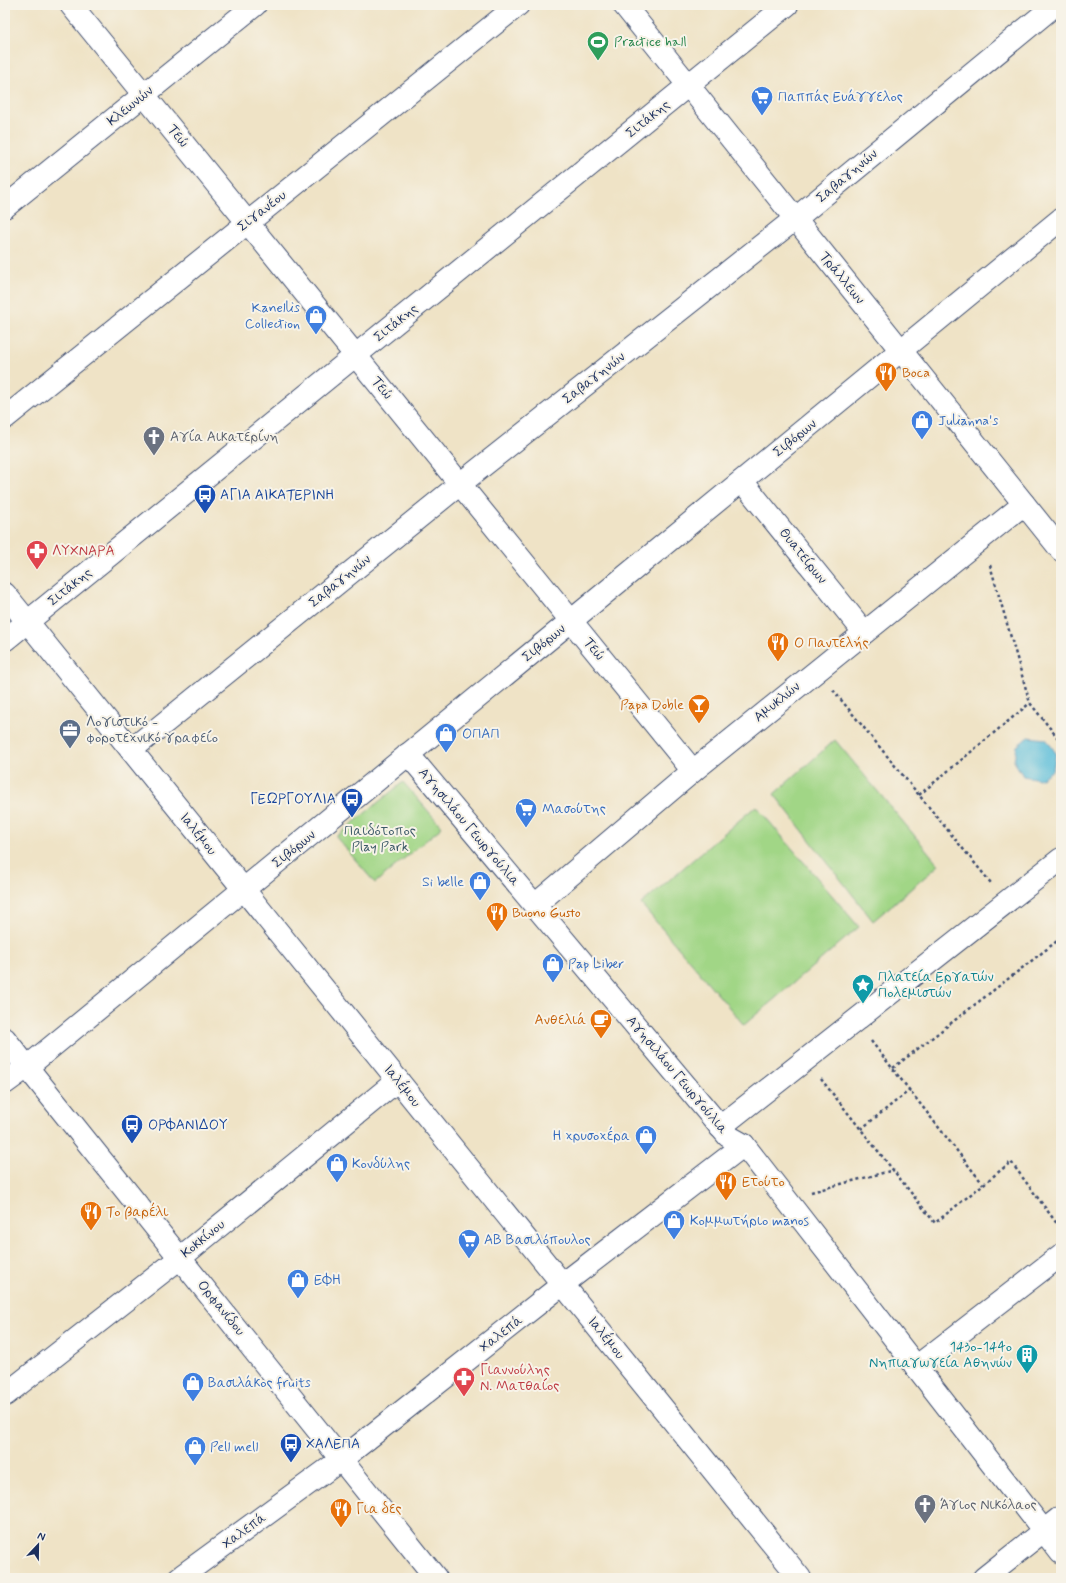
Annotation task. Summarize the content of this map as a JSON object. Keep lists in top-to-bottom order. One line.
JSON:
{"streets":{"street":["Κλεωνών","Σιτάκης","Τεώ","Σαβαγηνών","Σιγανέου","Τράλλεων","Σιβόρων","Θυατείρων","Αμυκλών","Αγησιλάου Γεωργούλια","Ιαλέμου","Κοκκίνου","Ορφανίδου","Χαλεπά"]},"crossings":[["Κλεωνών","Τεώ"],["Σιτάκης","Τεώ"],["Σιτάκης","Τράλλεων"],["Σιτάκης","Ιαλέμου"],["Τεώ","Σαβαγηνών"],["Τεώ","Σιγανέου"],["Τεώ","Σιβόρων"],["Τεώ","Αμυκλών"],["Σαβαγηνών","Τράλλεων"],["Σαβαγηνών","Ιαλέμου"],["Τράλλεων","Σιβόρων"],["Τράλλεων","Αμυκλών"],["Σιβόρων","Θυατείρων"],["Σιβόρων","Αγησιλάου Γεωργούλια"],["Σιβόρων","Ιαλέμου"],["Σιβόρων","Ορφανίδου"],["Θυατείρων","Αμυκλών"],["Αμυκλών","Αγησιλάου Γεωργούλια"],["Αγησιλάου Γεωργούλια","Χαλεπά"],["Ιαλέμου","Κοκκίνου"],["Ιαλέμου","Χαλεπά"],["Κοκκίνου","Ορφανίδου"],["Ορφανίδου","Χαλεπά"]],"parks":["Παιδότοπος Play Park"],"places":{"sports":["Practice hall"],"supermarket":["Παππάς Ευάγγελος","Μασούτης","ΑΒ Βασιλόπουλος"],"shop":["Kanellis Collection","Julianna's","ΟΠΑΠ","Si belle","Pap Liber","Η χρυσοχέρα","Κονδύλης","Κομμωτήριο manos","ΕΦΗ","Βασιλάκος fruits","Pell mell"],"restaurant":["Boca","Ο Παντελής","Buono Gusto","Ετούτο","Το βαρέλι","Για δες"],"church":["Αγία Αικατερίνη","Άγιος Νικόλαος"],"bus stop":["ΑΓΙΑ ΑΙΚΑΤΕΡΙΝΗ","ΓΕΩΡΓΟΥΛΙΑ","ΟΡΦΑΝΙΔΟΥ","ΧΑΛΕΠΑ"],"pharmacy":["ΛΥΧΝΑΡΑ","Γιαννούλης Ν. Ματθαίος"],"bar":["Papa Doble"],"office":["Λογιστικό - φοροτεχνικό γραφείο"],"place":["Πλατεία Εργατών Πολεμιστών"],"cafe":["Ανθελιά"],"building":["143ο-144ο Νηπιαγωγεία Αθηνών"]},"north":"top"}
